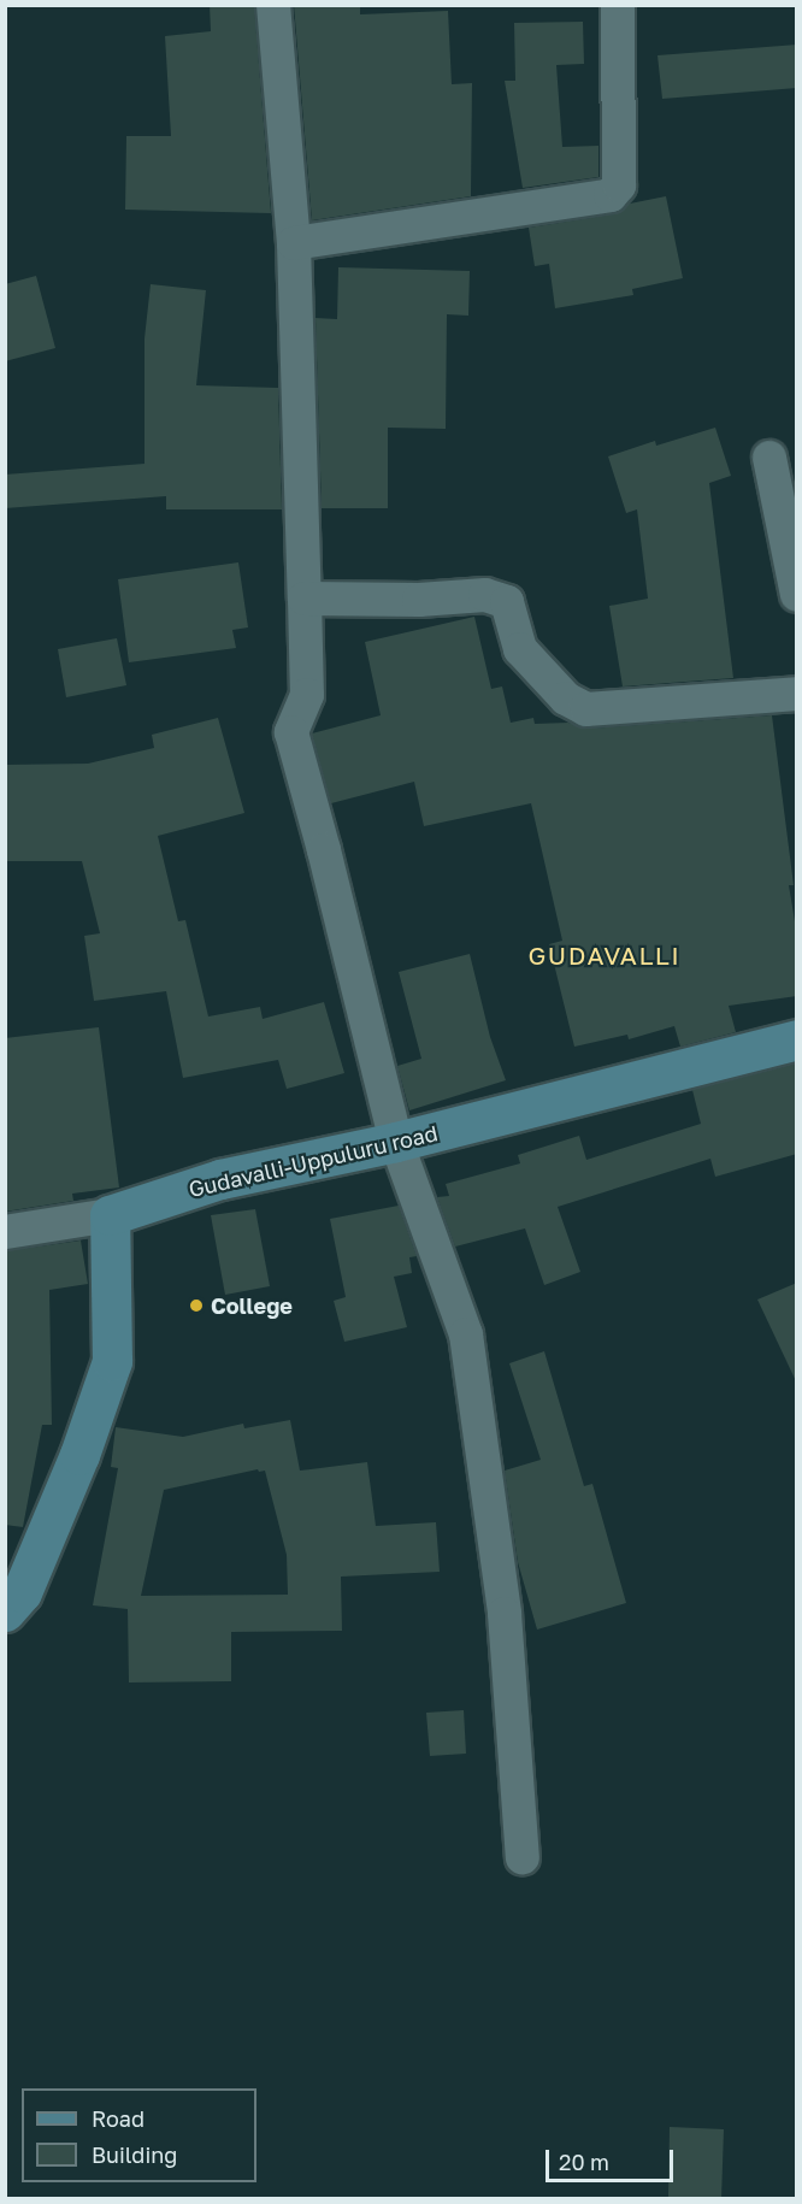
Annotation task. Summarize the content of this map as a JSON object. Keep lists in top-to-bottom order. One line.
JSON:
{"streets":{"main road":["Gudavalli-Uppuluru road"]},"districts":["GUDAVALLI"],"places":["College"],"legend":["Road","Building"],"scale_bar":"20 m"}
